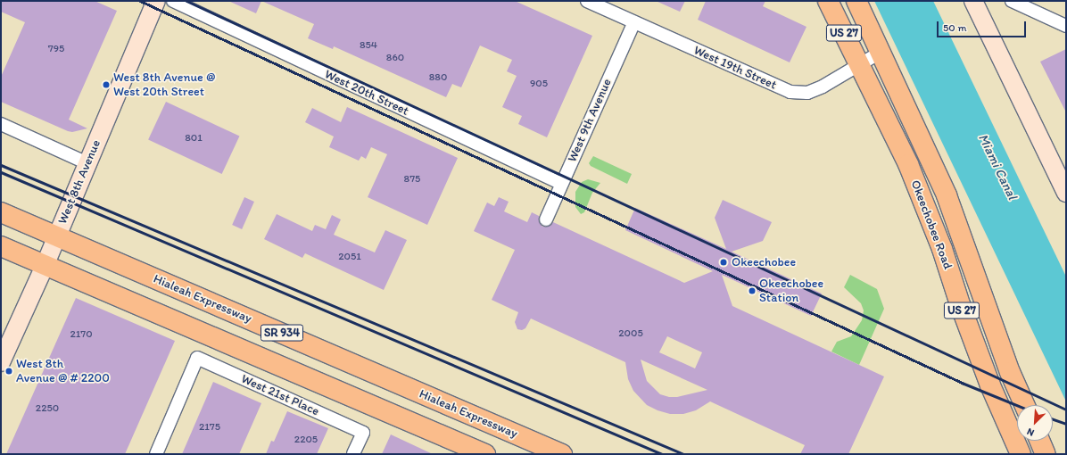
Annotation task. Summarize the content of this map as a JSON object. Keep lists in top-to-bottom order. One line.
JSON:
{"streets":{"main road":["US 27","Okeechobee Road","Hialeah Expressway","SR 934"],"street":["West 19th Street","West 20th Street","West 9th Avenue","West 8th Avenue","West 21st Place"]},"crossings":[["West 19th Street","West 9th Avenue"],["West 19th Street","Okeechobee Road"],["West 20th Street","West 9th Avenue"],["West 8th Avenue","Hialeah Expressway"],["West 8th Avenue","SR 934"]],"water":["Miami Canal"],"places":["West 8th Avenue @ West 20th Street","Okeechobee","Okeechobee Station","West 8th Avenue @ # 2200"],"house_numbers":["854","795","860","880","905","801","875","2051","2005","2170","2250","2175","2205"],"scale_bar":"50 m","north":"bottom left"}
